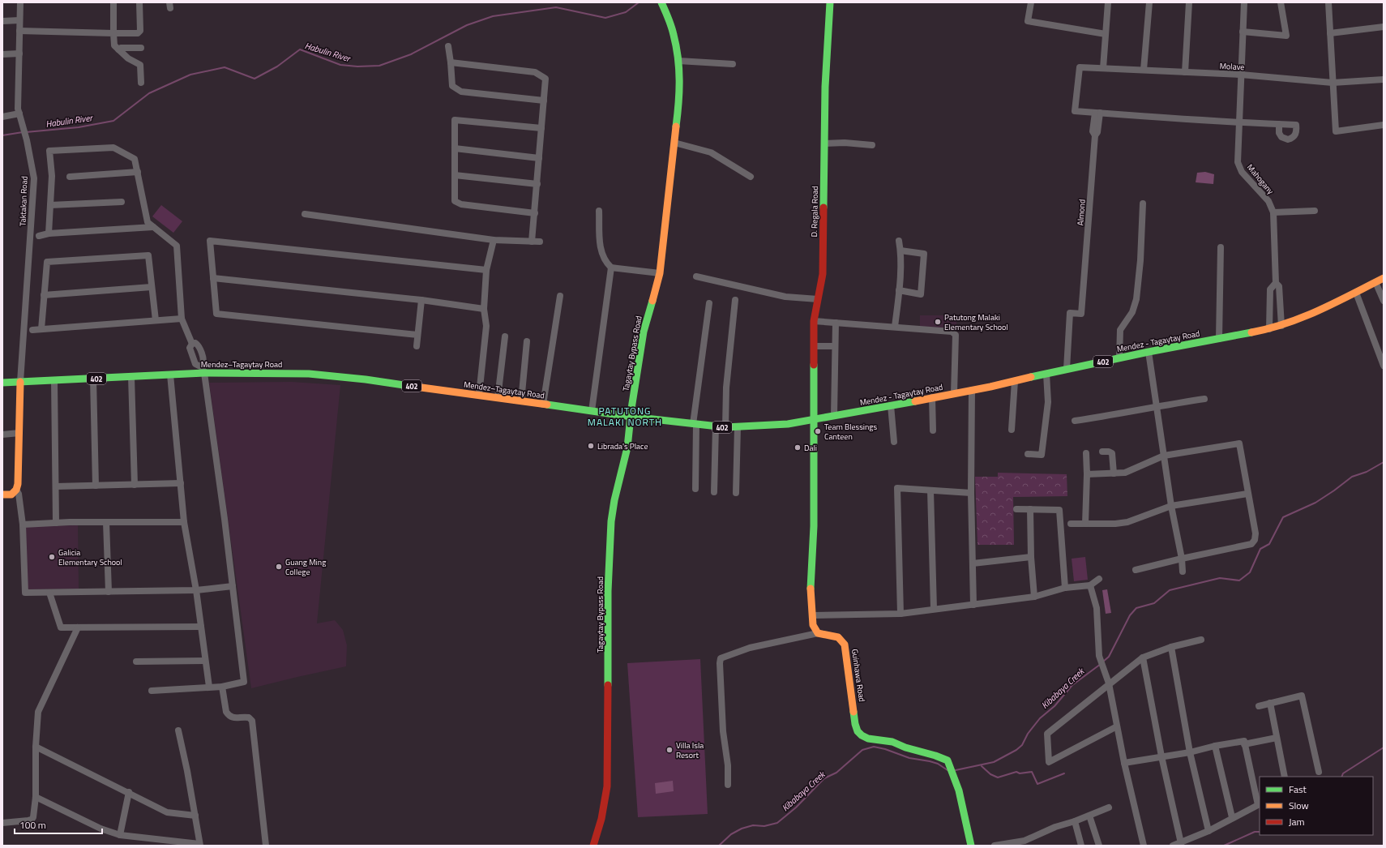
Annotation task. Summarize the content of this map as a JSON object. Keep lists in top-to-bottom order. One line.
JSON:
{"streets":{"main road":["D. Regala Road","Mendez - Tagaytay Road","Tagaytay Bypass Road","402","Mendez–Tagaytay Road","Guinhawa Road"],"street":["Molave","Mahogany","Taktakan Road","Almond"]},"crossings":[["Molave","Mahogany"],["Molave","Almond"],["Mahogany","Mendez - Tagaytay Road"],["Taktakan Road","402"],["D. Regala Road","Mendez - Tagaytay Road"],["D. Regala Road","Mendez–Tagaytay Road"],["Almond","Mendez - Tagaytay Road"],["Mendez - Tagaytay Road","Mendez–Tagaytay Road"],["Tagaytay Bypass Road","Mendez–Tagaytay Road"],["402","Mendez–Tagaytay Road"]],"districts":["PATUTONG MALAKI NORTH"],"water":["Habulin River","Kibabaya Creek"],"places":["Patutong Malaki Elementary School","Team Blessings Canteen","Librada's Place","Dali","Galicia Elementary School","Guang Ming College","Villa Isla Resort"],"legend":["Fast","Slow","Jam"],"scale_bar":"100 m"}
